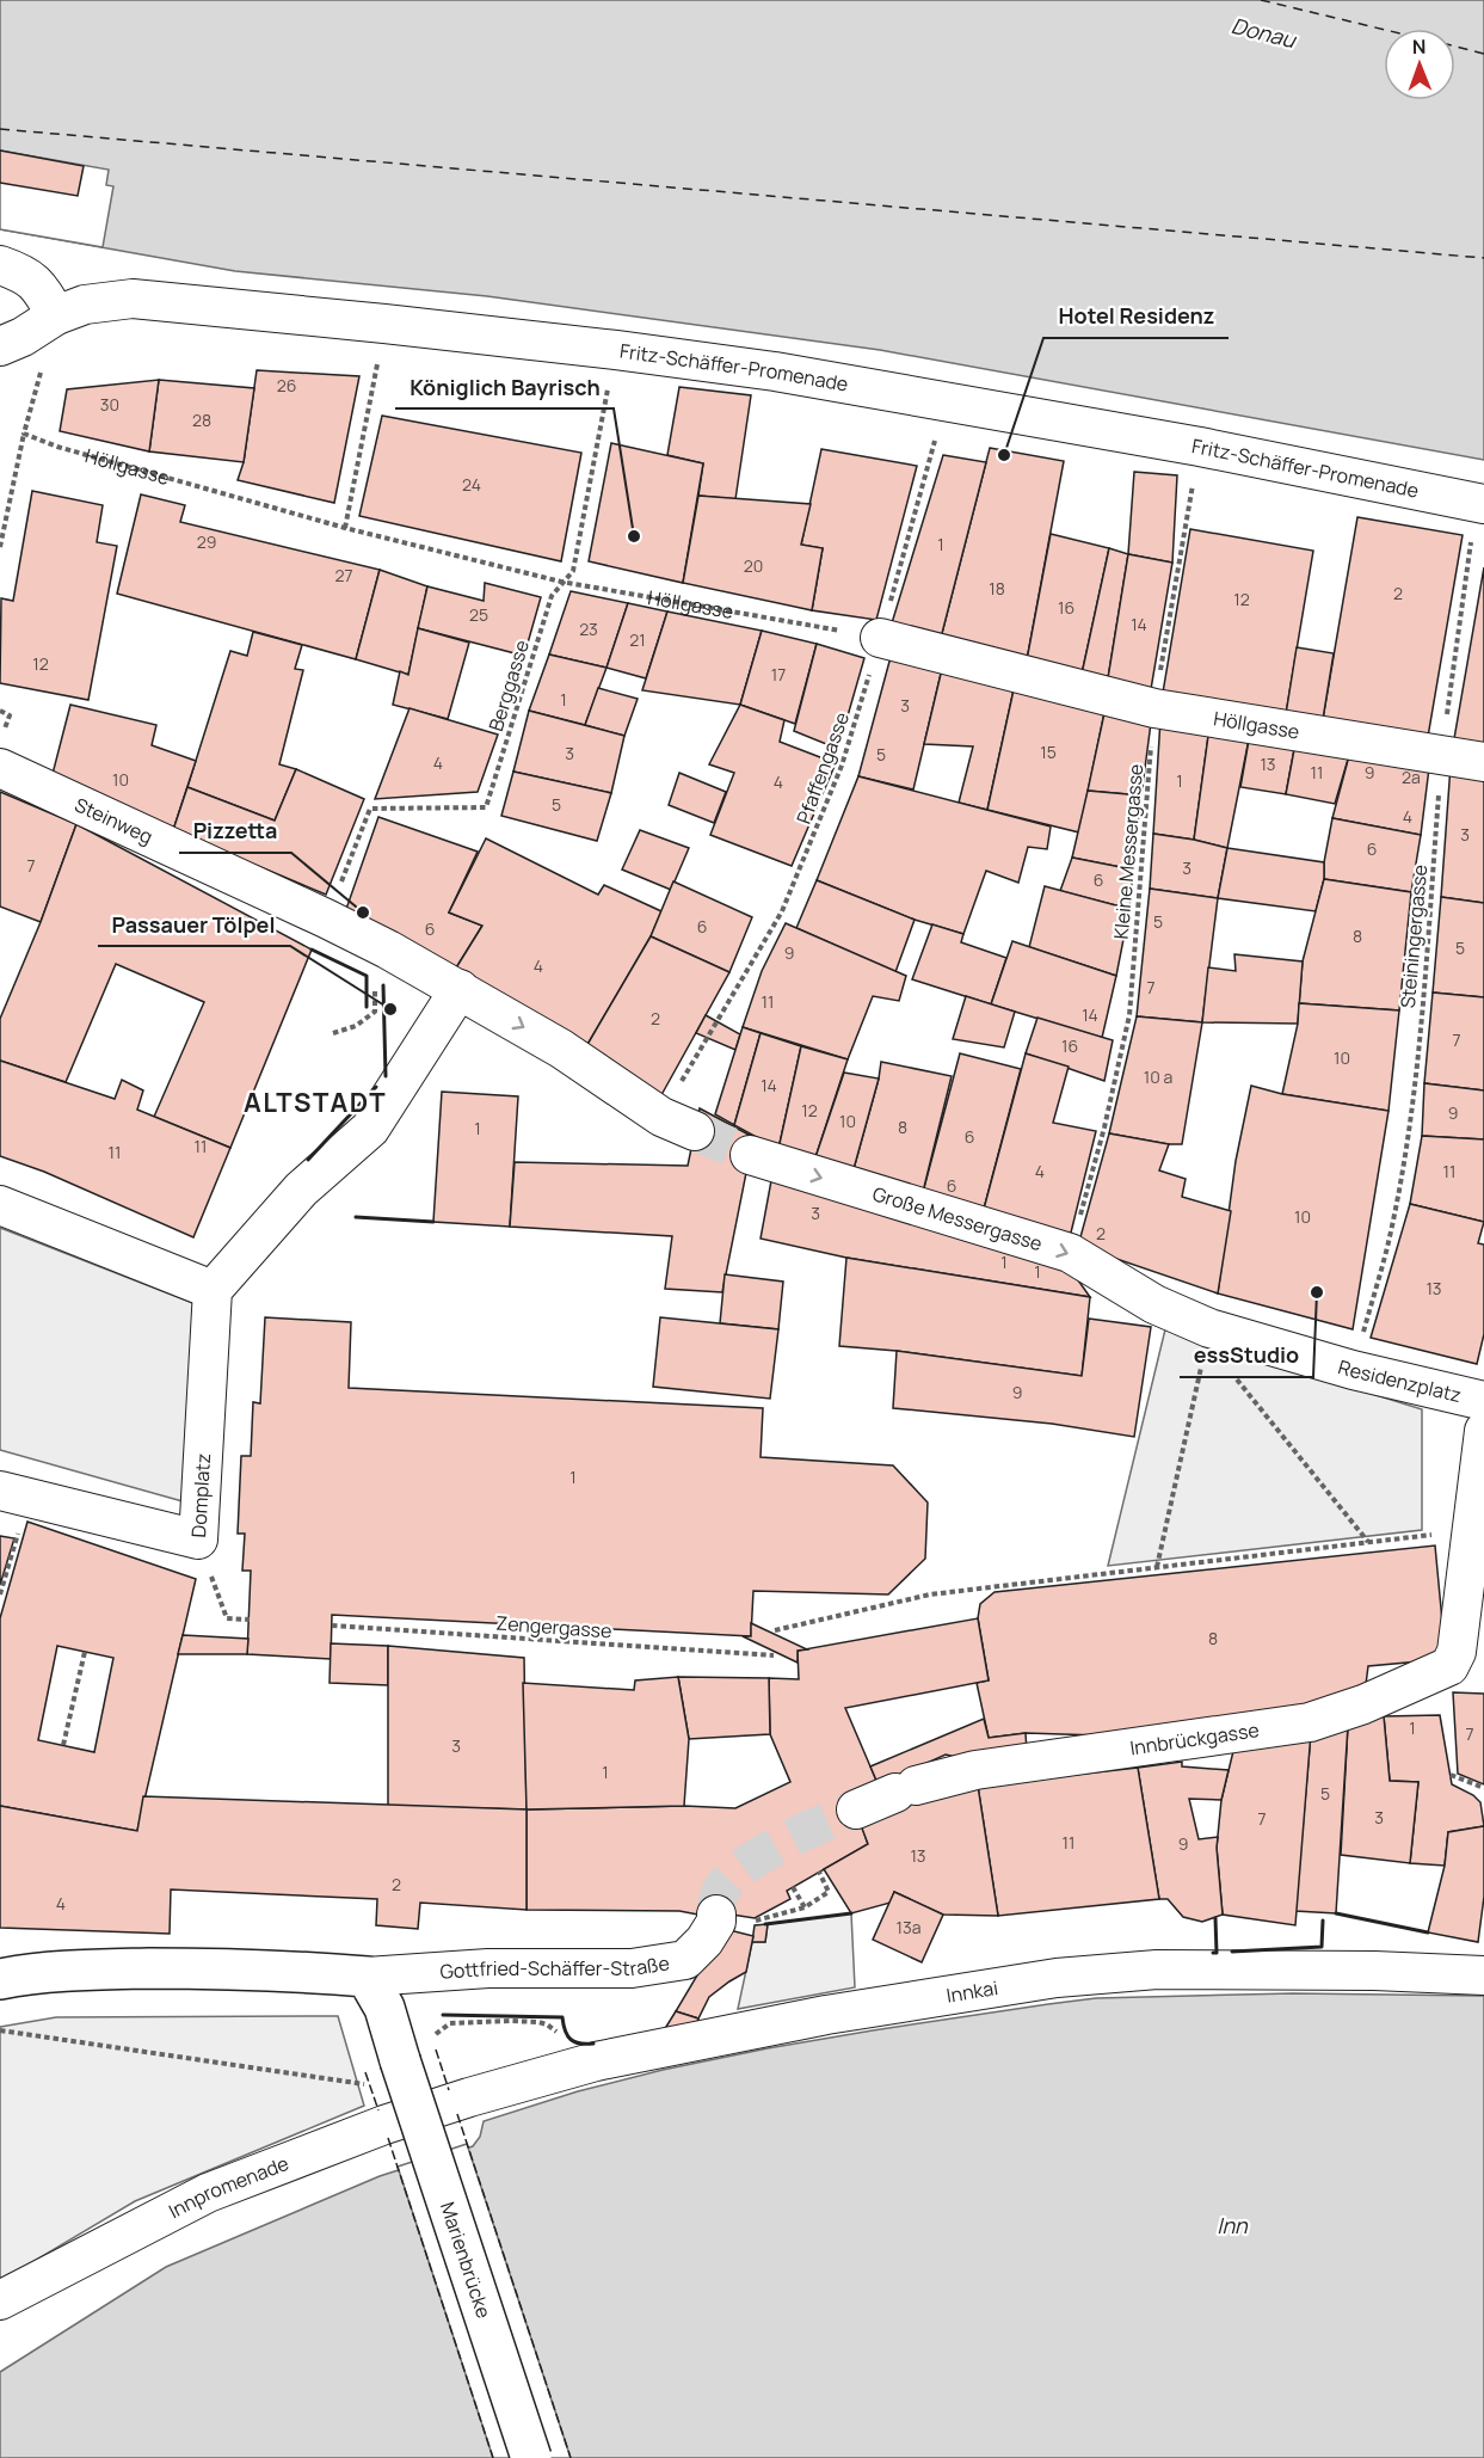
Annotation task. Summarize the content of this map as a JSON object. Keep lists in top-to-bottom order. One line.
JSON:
{"streets":{"main road":["Gottfried-Schäffer-Straße","Marienbrücke"],"street":["Fritz-Schäffer-Promenade","Höllgasse","Steinweg","Große Messergasse","Residenzplatz","Domplatz","Innbrückgasse","Innkai","Innpromenade"],"path":["Berggasse","Pfaffengasse","Kleine Messergasse","Steiningergasse","Zengergasse"]},"crossings":[["Fritz-Schäffer-Promenade","Berggasse"],["Fritz-Schäffer-Promenade","Pfaffengasse"],["Fritz-Schäffer-Promenade","Kleine Messergasse"],["Fritz-Schäffer-Promenade","Steiningergasse"],["Höllgasse","Berggasse"],["Höllgasse","Pfaffengasse"],["Höllgasse","Kleine Messergasse"],["Höllgasse","Steiningergasse"],["Berggasse","Steinweg"],["Pfaffengasse","Steinweg"],["Kleine Messergasse","Große Messergasse"],["Steiningergasse","Residenzplatz"],["Große Messergasse","Residenzplatz"],["Gottfried-Schäffer-Straße","Marienbrücke"],["Innkai","Innpromenade"]],"one_way":["Große Messergasse"],"districts":["ALTSTADT"],"water":["Donau","Inn"],"places":["Hotel Residenz","Königlich Bayrisch","Pizzetta","Passauer Tölpel","essStudio"],"house_numbers":["26","30","28","24","29","1","20","27","18","2","12","16","25","14","23","21","12","17","1","3","15","3","5","4","13","11","9","2a","10","1","4","5","4","3","6","7","3","6","5","6","6","8","5","9","4","7","11","14","2","7","16","10","10 a","14","12","9","10","8","1","6","11","11","4","11","6","3","10","2","1","1","13","9","1","8","1","7","3","1","5","3","7","11","9","13","2","4","13a"],"north":"top"}
